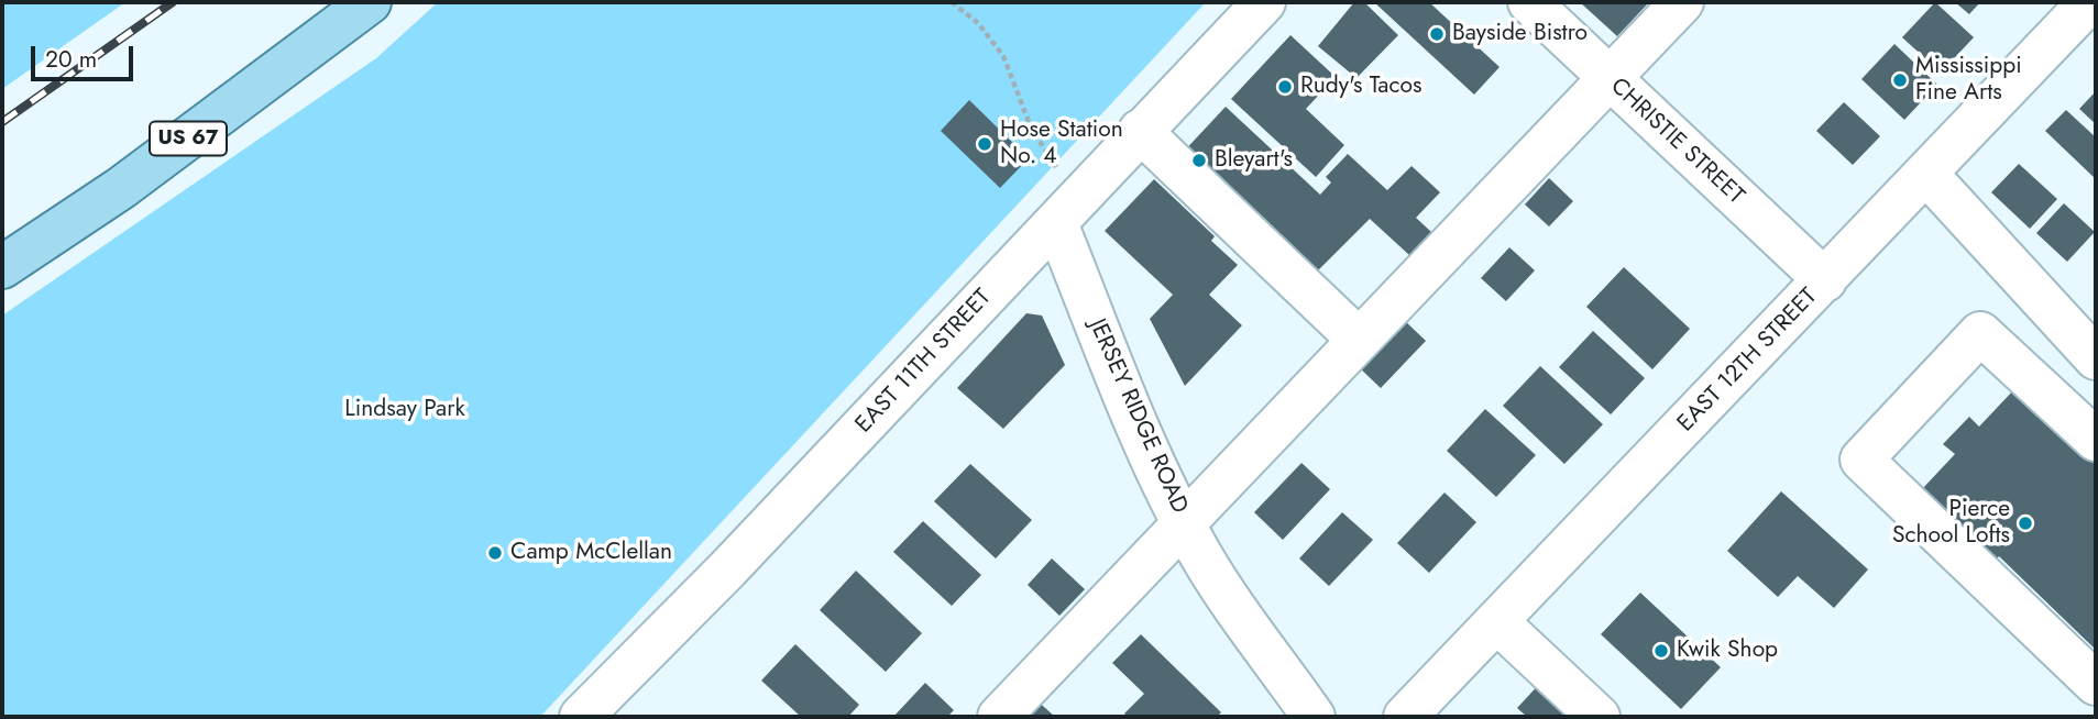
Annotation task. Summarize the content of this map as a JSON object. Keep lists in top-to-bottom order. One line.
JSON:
{"streets":{"main road":["US 67"],"street":["CHRISTIE STREET","EAST 12TH STREET","EAST 11TH STREET","JERSEY RIDGE ROAD"]},"crossings":[["CHRISTIE STREET","EAST 12TH STREET"],["EAST 11TH STREET","JERSEY RIDGE ROAD"]],"parks":["Lindsay Park"],"places":["Bayside Bistro","Mississippi Fine Arts","Rudy's Tacos","Hose Station No. 4","Bleyart's","Pierce School Lofts","Camp McClellan","Kwik Shop"],"scale_bar":"20 m"}
